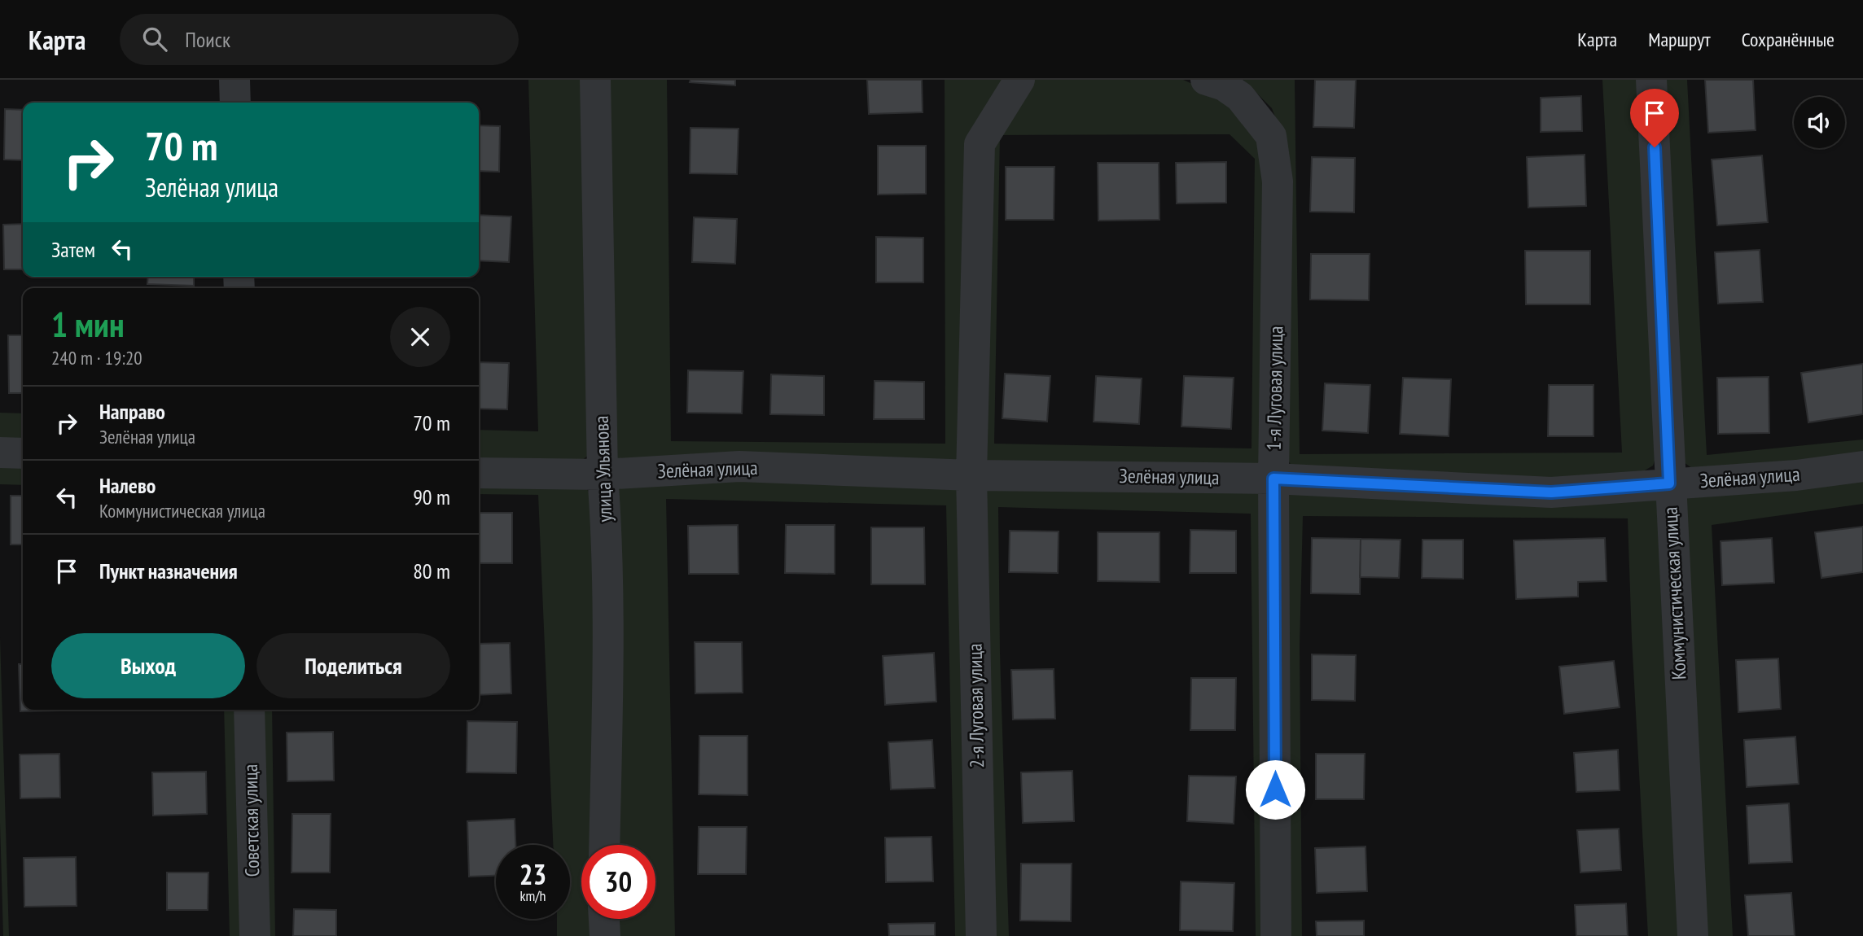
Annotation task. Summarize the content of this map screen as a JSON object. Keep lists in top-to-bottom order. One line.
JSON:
{"streets":{"street":["1-я Луговая улица","улица Ульянова","Зелёная улица","Коммунистическая улица","2-я Луговая улица","Советская улица"]},"crossings":[["1-я Луговая улица","Зелёная улица"],["улица Ульянова","Зелёная улица"],["Зелёная улица","Коммунистическая улица"],["Зелёная улица","2-я Луговая улица"]],"page":{"header":"Карта","search":"Поиск","nav":["Карта","Маршрут","Сохранённые"],"turn":["70 m","Зелёная улица"],"then":"Затем","heading":["1 мин","240 m · 19:20"],"list":[{"name":"Направо","note":"Зелёная улица","value":"70 m"},{"name":"Налево","note":"Коммунистическая улица","value":"90 m"},{"name":"Пункт назначения","value":"80 m"}],"buttons":["Выход","Поделиться"],"speed":"23 km/h","limit":"30"}}
